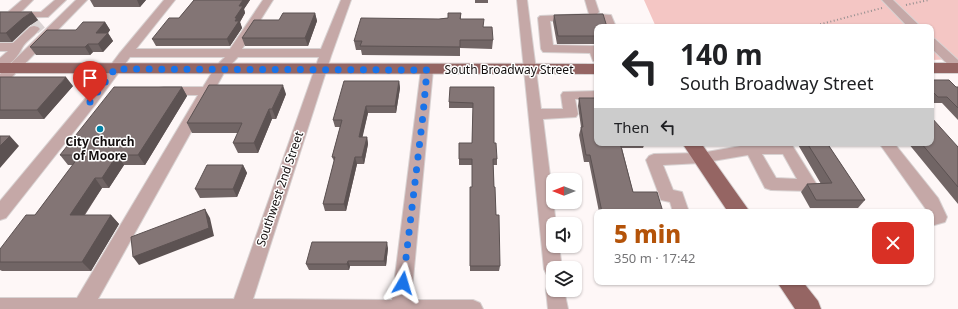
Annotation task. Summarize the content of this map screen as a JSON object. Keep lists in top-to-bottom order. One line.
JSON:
{"streets":{"main road":["South Broadway Street"],"street":["Southwest 2nd Street"]},"crossings":[["South Broadway Street","Southwest 2nd Street"]],"places":["City Church of Moore"],"north":"left","page":{"turn":["140 m","South Broadway Street"],"then":"Then","heading":["5 min","350 m · 17:42"]}}
